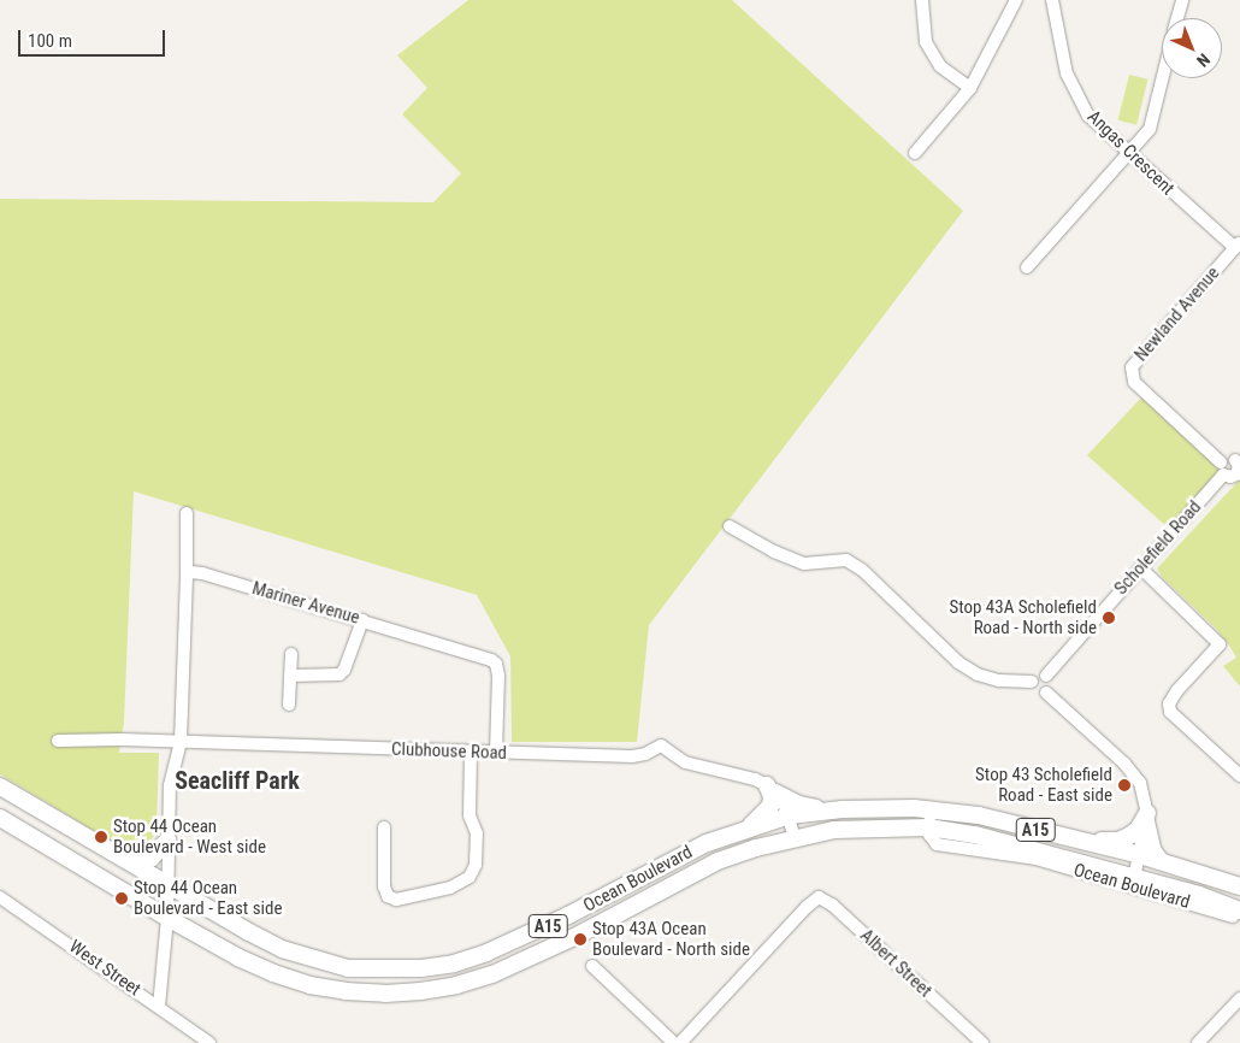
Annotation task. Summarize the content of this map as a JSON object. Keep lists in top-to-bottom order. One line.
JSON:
{"streets":{"main road":["A15","Ocean Boulevard"],"street":["Angas Crescent","Newland Avenue","Scholefield Road","Mariner Avenue","Clubhouse Road","Albert Street","West Street"]},"crossings":[["Angas Crescent","Newland Avenue"],["Newland Avenue","Scholefield Road"],["Mariner Avenue","Clubhouse Road"]],"districts":["Seacliff Park"],"places":["Stop 43A Scholefield Road - North side","Stop 43 Scholefield Road - East side","Stop 44 Ocean Boulevard - West side","Stop 44 Ocean Boulevard - East side","Stop 43A Ocean Boulevard - North side"],"scale_bar":"100 m","north":"bottom right"}
